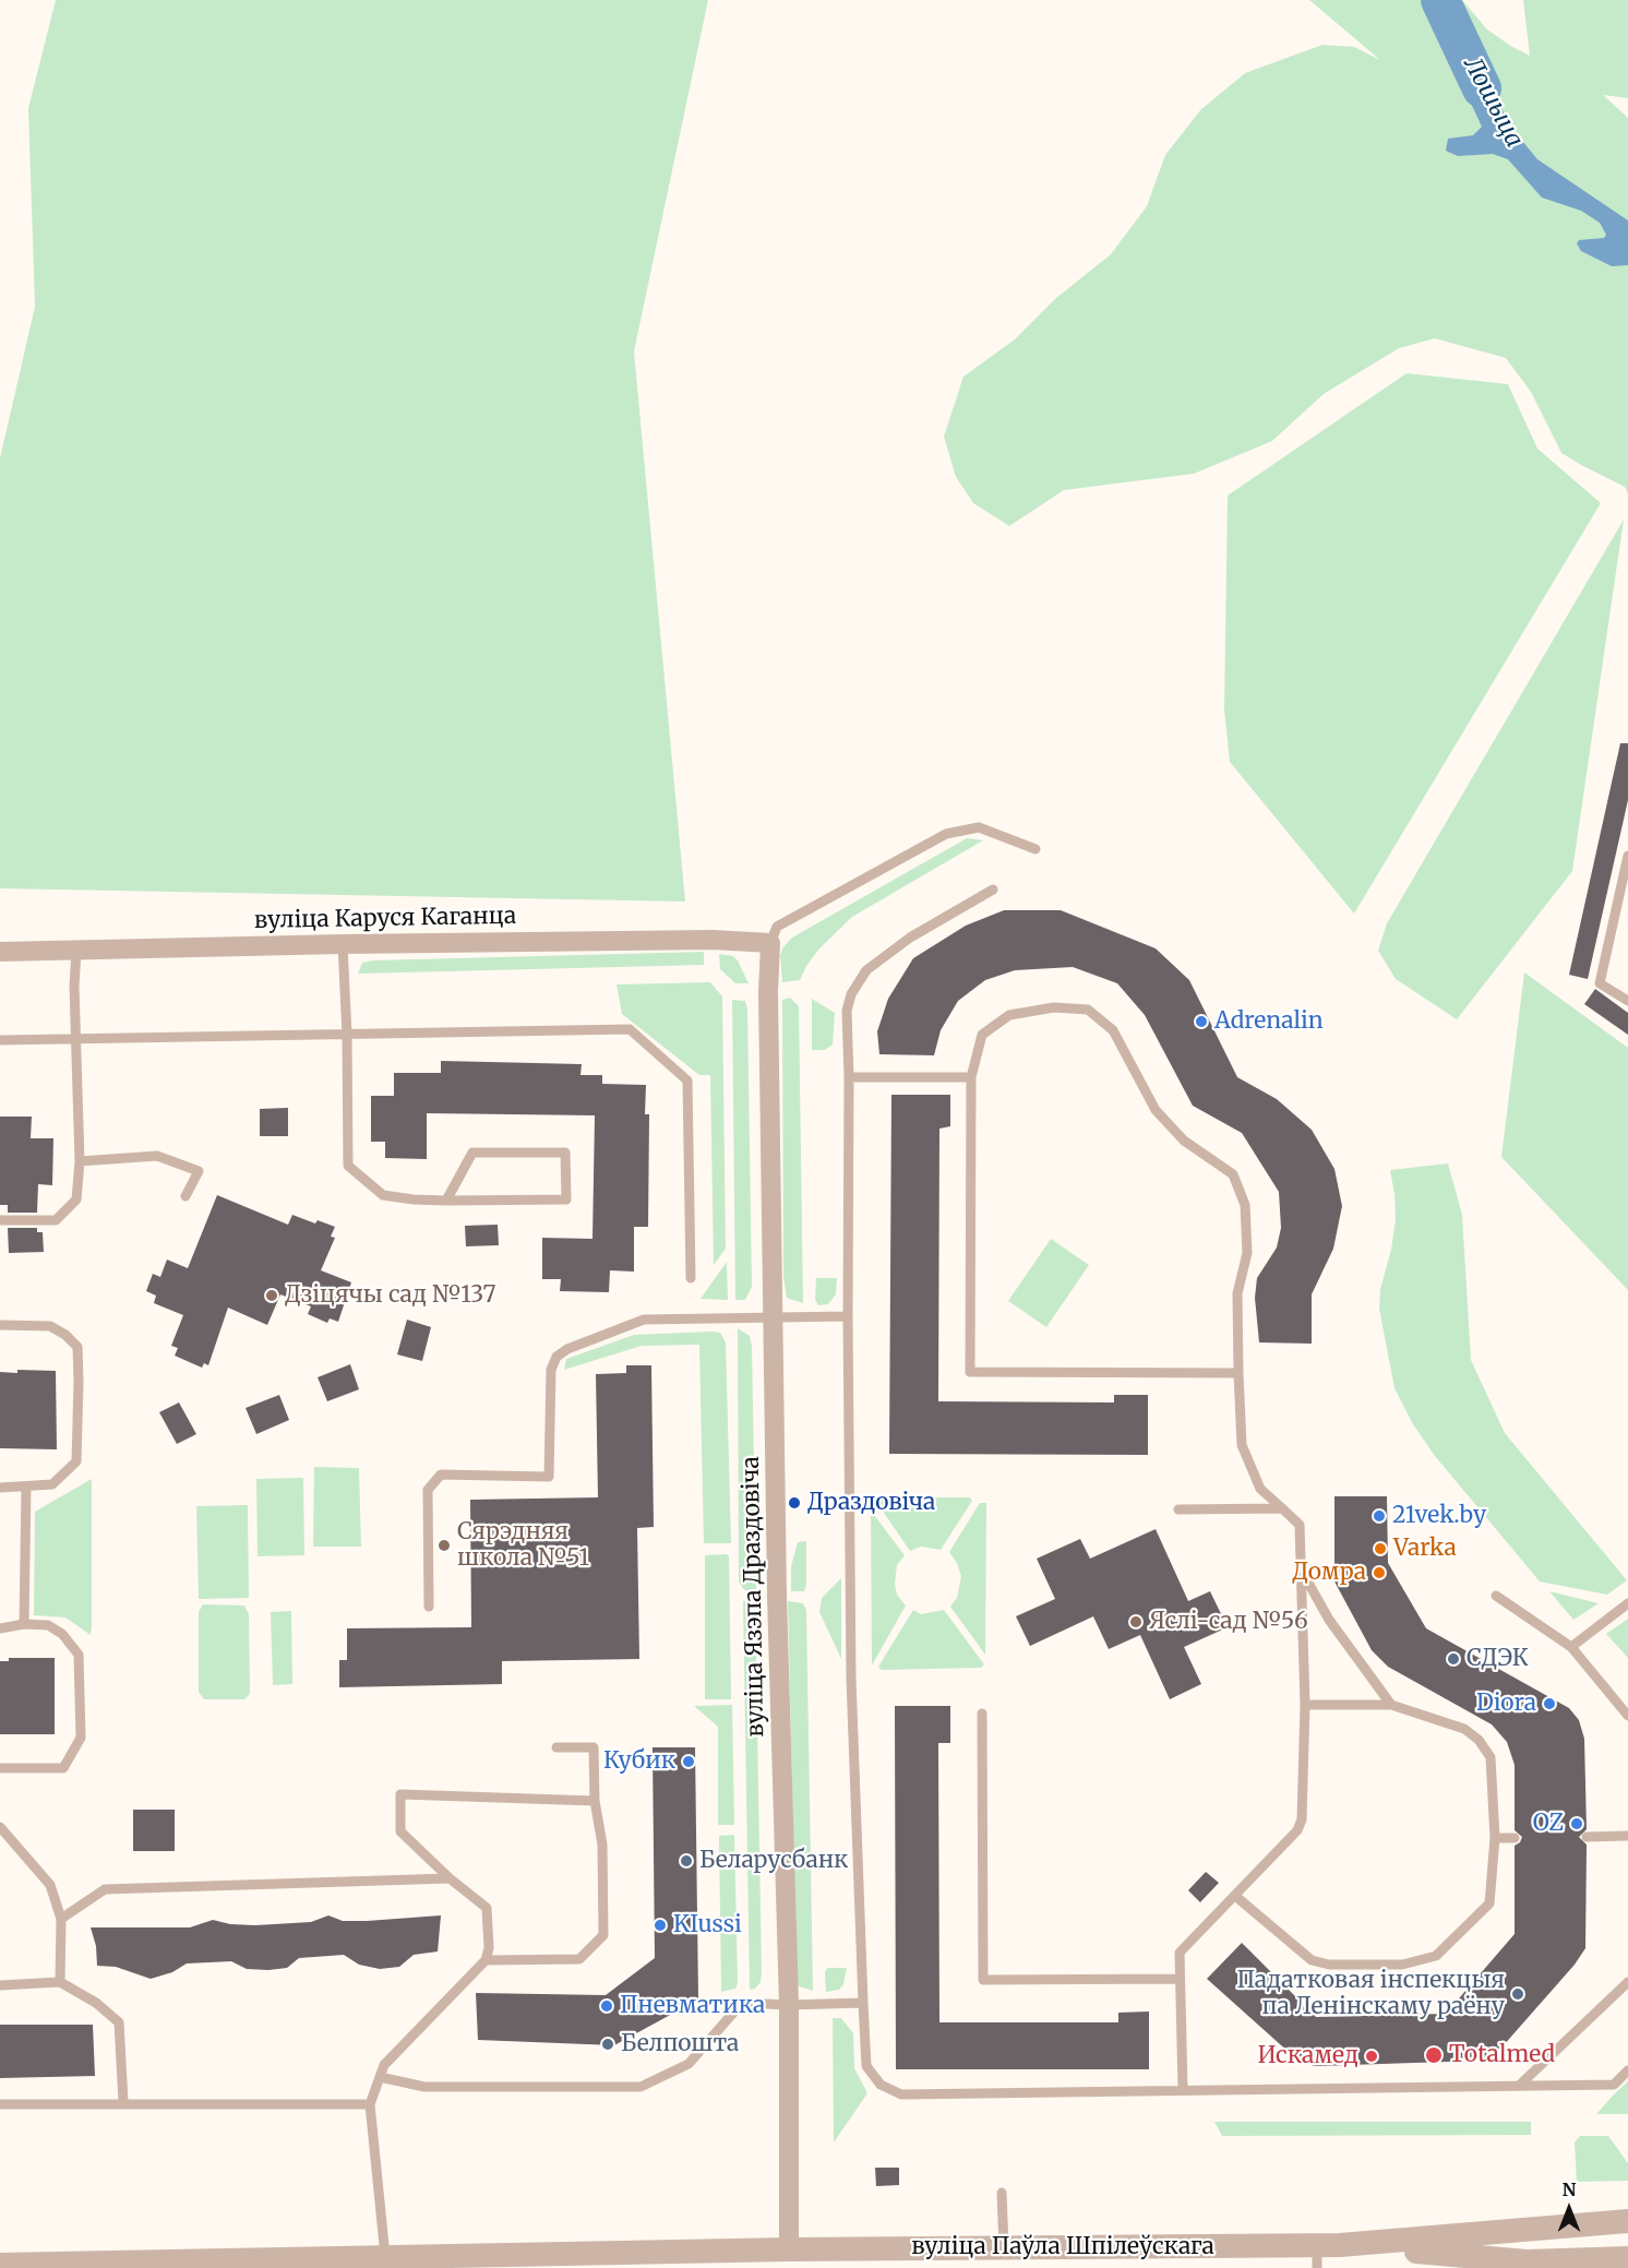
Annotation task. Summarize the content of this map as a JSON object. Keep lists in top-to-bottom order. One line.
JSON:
{"streets":{"street":["вуліца Каруся Каганца","вуліца Язэпа Драздовіча","вуліца Паўла Шпілеўскага"]},"crossings":[["вуліца Каруся Каганца","вуліца Язэпа Драздовіча"],["вуліца Язэпа Драздовіча","вуліца Паўла Шпілеўскага"]],"water":["Лошыца"],"places":["Adrenalin","Дзіцячы сад №137","Драздовіча","21vek.by","Сярэдняя школа №51","Varka","Домра","Яслі-сад №56","СДЭК","Diora","Кубик","OZ","Беларусбанк","KIussi","Падатковая інспекцыя па Ленінскаму раёну","Пневматика","Белпошта","Totalmed","Искамед"],"north":"top"}
